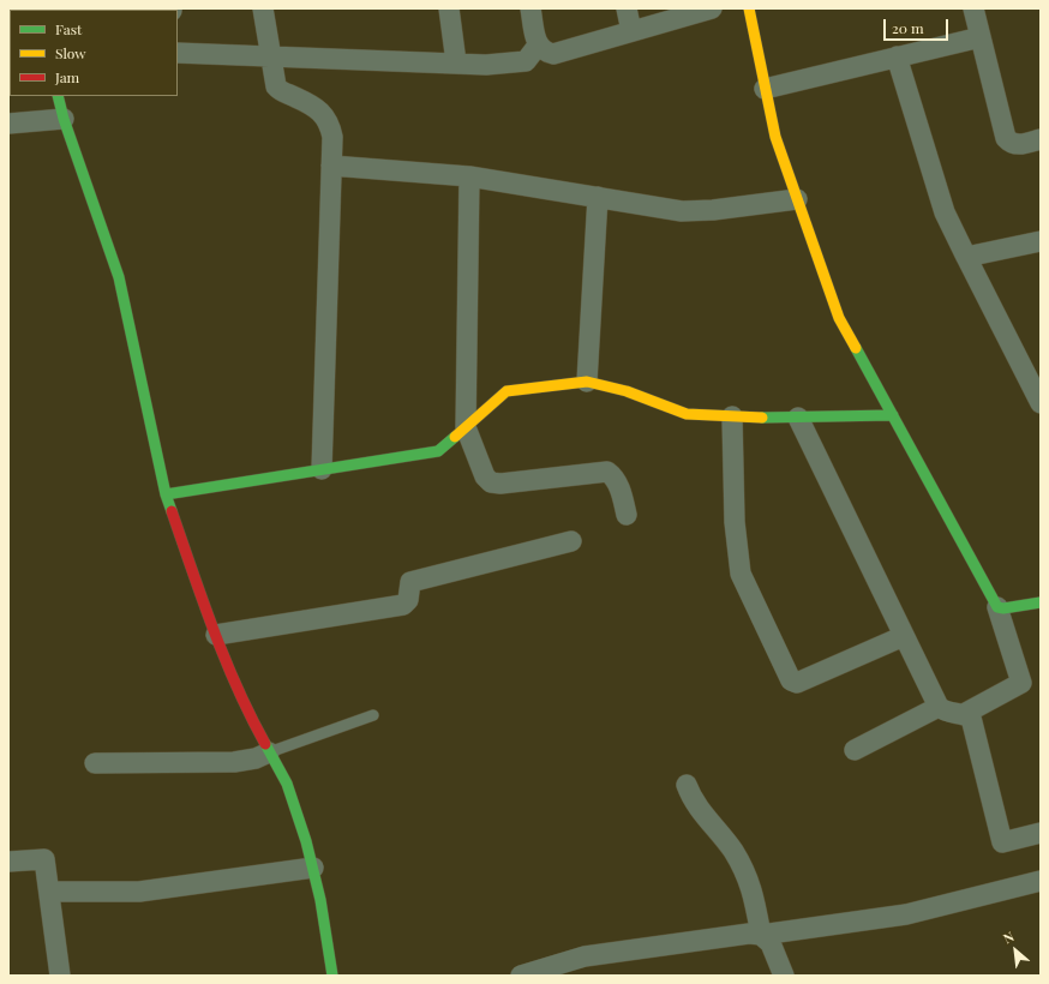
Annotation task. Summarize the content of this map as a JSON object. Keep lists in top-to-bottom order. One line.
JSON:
{"legend":["Fast","Slow","Jam"],"scale_bar":"20 m","north":"top left"}
